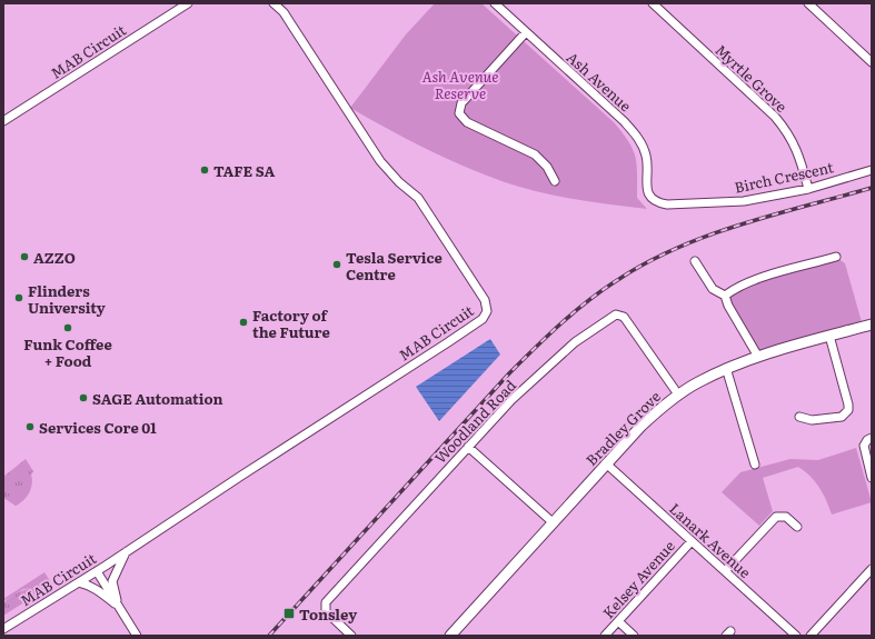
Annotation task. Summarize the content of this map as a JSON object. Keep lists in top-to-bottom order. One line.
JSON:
{"streets":{"street":["MAB Circuit","Myrtle Grove","Ash Avenue","Birch Crescent","Woodland Road","Bradley Grove","Lanark Avenue","Kelsey Avenue"]},"crossings":[["Myrtle Grove","Birch Crescent"],["Ash Avenue","Birch Crescent"],["Woodland Road","Bradley Grove"],["Bradley Grove","Lanark Avenue"],["Lanark Avenue","Kelsey Avenue"]],"parks":["Ash Avenue Reserve"],"places":{"other":["TAFE SA","AZZO","Tesla Service Centre","Flinders University","Factory of the Future","Funk Coffee + Food","SAGE Automation","Services Core 01"],"transit":["Tonsley"]}}
